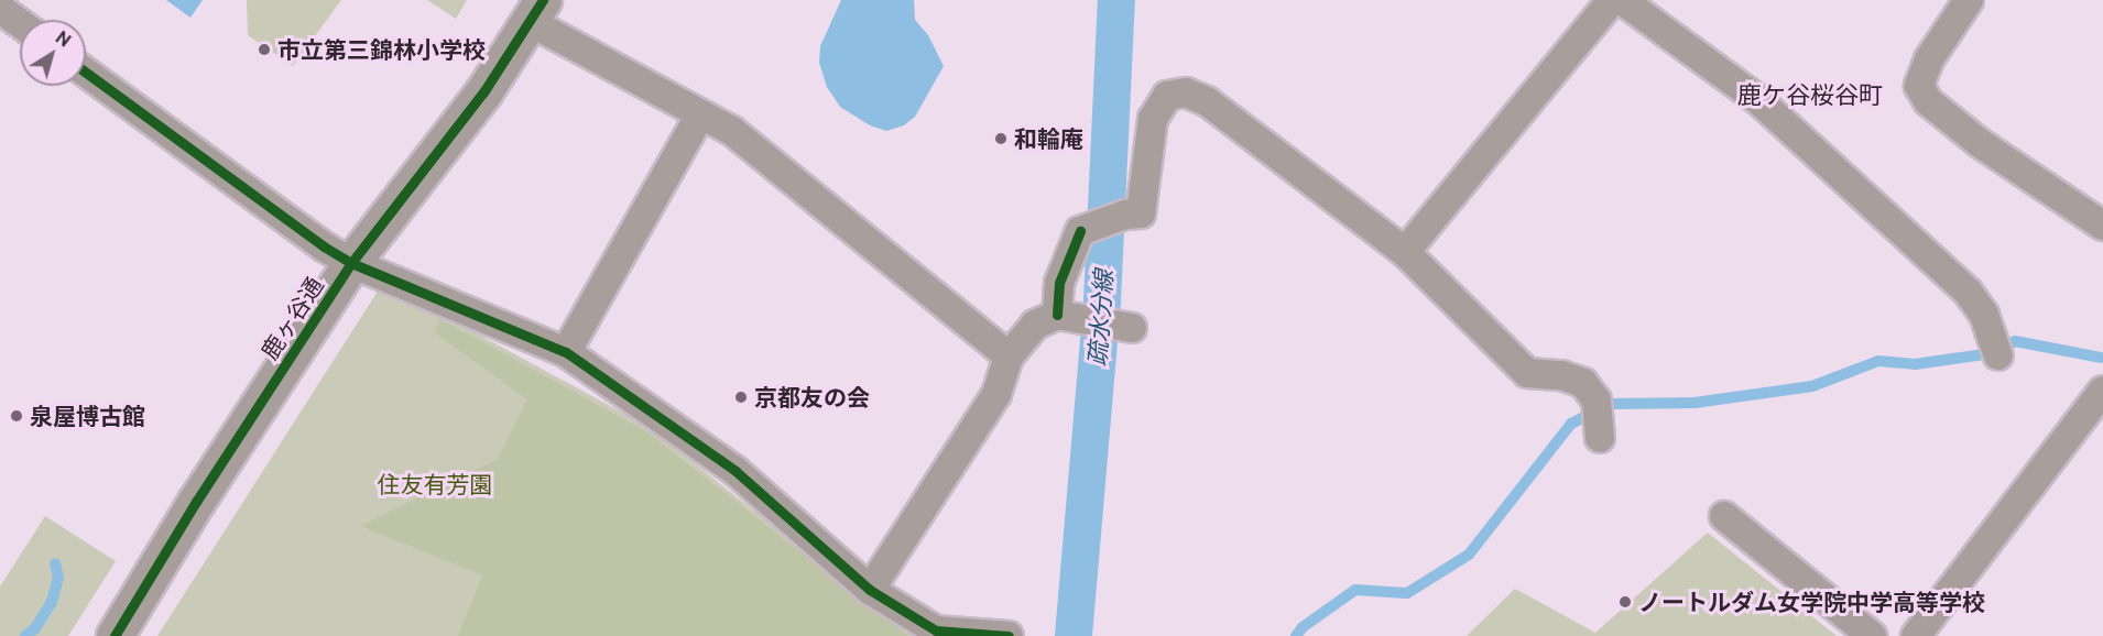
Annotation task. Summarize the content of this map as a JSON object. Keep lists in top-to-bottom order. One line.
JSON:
{"streets":{"street":["鹿ヶ谷通"]},"districts":["鹿ケ谷桜谷町"],"water":["疏水分線"],"parks":["住友有芳園"],"places":["市立第三錦林小学校","和輪庵","京都友の会","泉屋博古館","ノートルダム女学院中学高等学校"],"north":"top right"}
